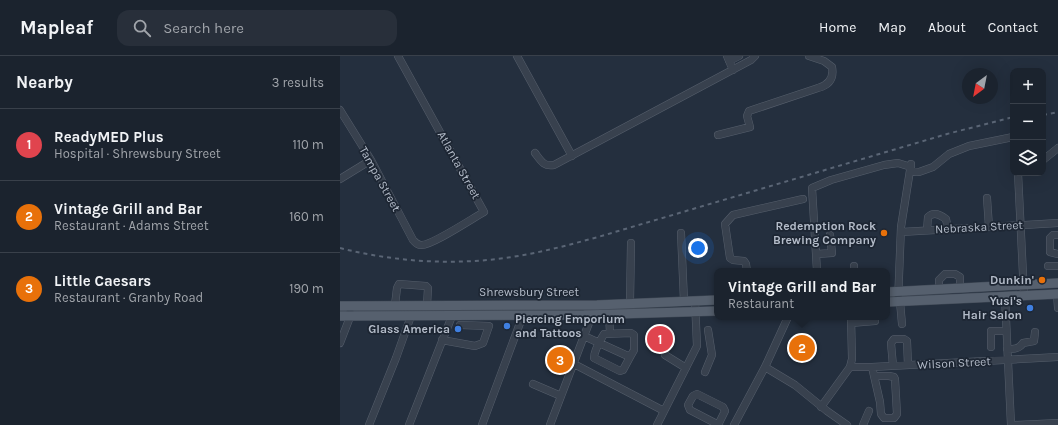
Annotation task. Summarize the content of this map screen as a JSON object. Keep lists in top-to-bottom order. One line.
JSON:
{"streets":{"main road":["Shrewsbury Street"],"street":["Atlanta Street","Tampa Street","Nebraska Street","Wilson Street"]},"crossings":[["Atlanta Street","Tampa Street"]],"places":["Redemption Rock Brewing Company","Dunkin'","Yusi's Hair Salon","Piercing Emporium and Tattoos","Glass America"],"north":"bottom left","page":{"header":"Mapleaf","search":"Search here","nav":["Home","Map","About","Contact"],"heading":["Nearby","3 results"],"map_buttons":["+","−"],"list":[{"mark":"1","name":"ReadyMED Plus","note":"Hospital · Shrewsbury Street","value":"110 m"},{"mark":"2","name":"Vintage Grill and Bar","note":"Restaurant · Adams Street","value":"160 m"},{"mark":"3","name":"Little Caesars","note":"Restaurant · Granby Road","value":"190 m"}],"popup":["Vintage Grill and Bar","Restaurant"],"pins":["1","2","3"]}}
